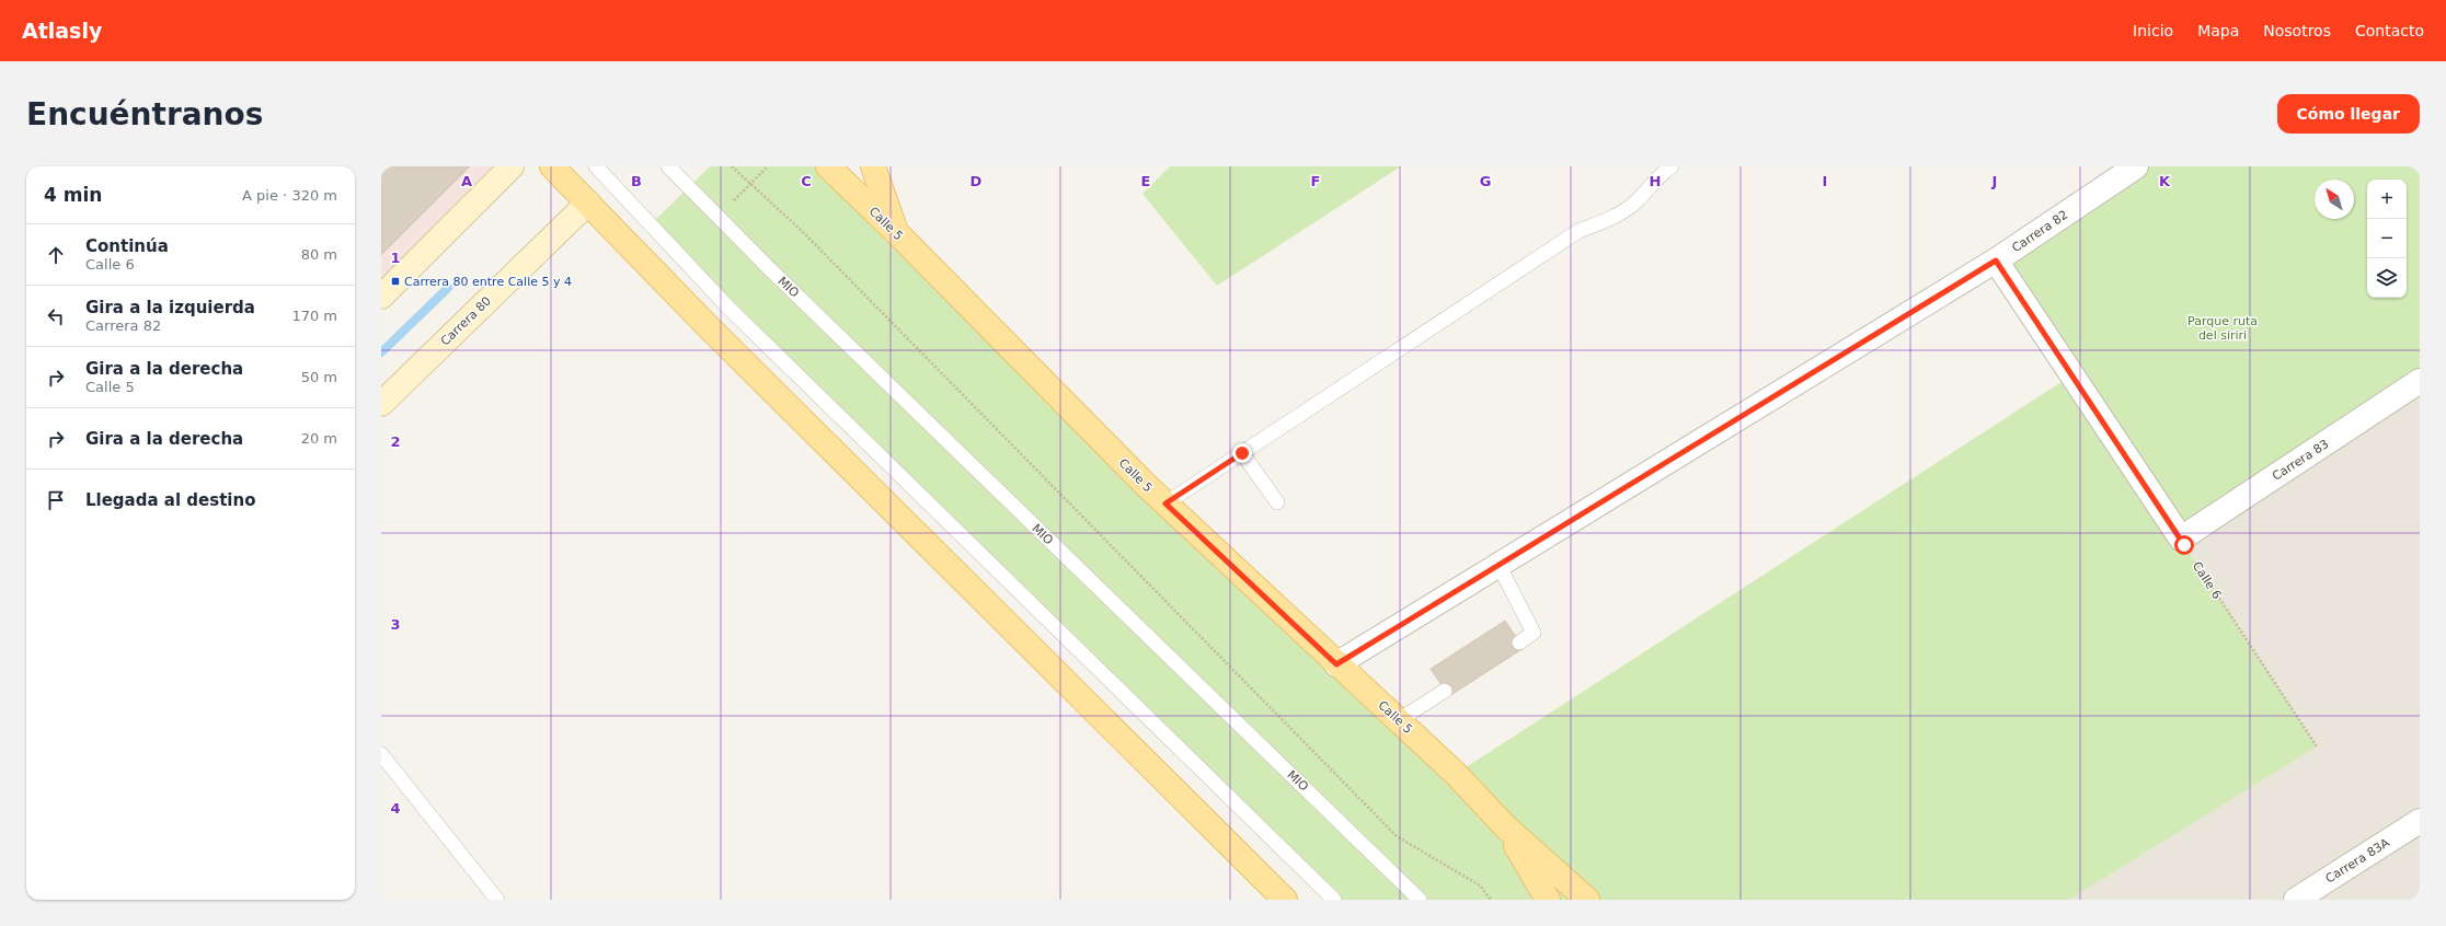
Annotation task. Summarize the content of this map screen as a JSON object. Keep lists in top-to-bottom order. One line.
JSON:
{"streets":{"main road":["Calle 5"],"street":["Carrera 82","Carrera 80","Carrera 83","Carrera 83A"],"lane":["MIO"],"path":["Calle 6"]},"crossings":[["Calle 5","Carrera 82"],["Carrera 83","Calle 6"]],"parks":["Parque ruta del siriri"],"places":{"transit":["Carrera 80 entre Calle 5 y 4"]},"north":"top left","page":{"header":"Atlasly","nav":["Inicio","Mapa","Nosotros","Contacto"],"buttons":"Cómo llegar","title":"Encuéntranos","heading":["4 min","A pie · 320 m"],"map_buttons":["+","−"],"list":[["Continúa","Calle 6","80 m"],["Gira a la izquierda","Carrera 82","170 m"],["Gira a la derecha","Calle 5","50 m"],["Gira a la derecha","20 m"],"Llegada al destino"]},"grid":{"columns":["A","B","C","D","E","F","G","H","I","J","K"],"rows":["1","2","3","4"]}}
